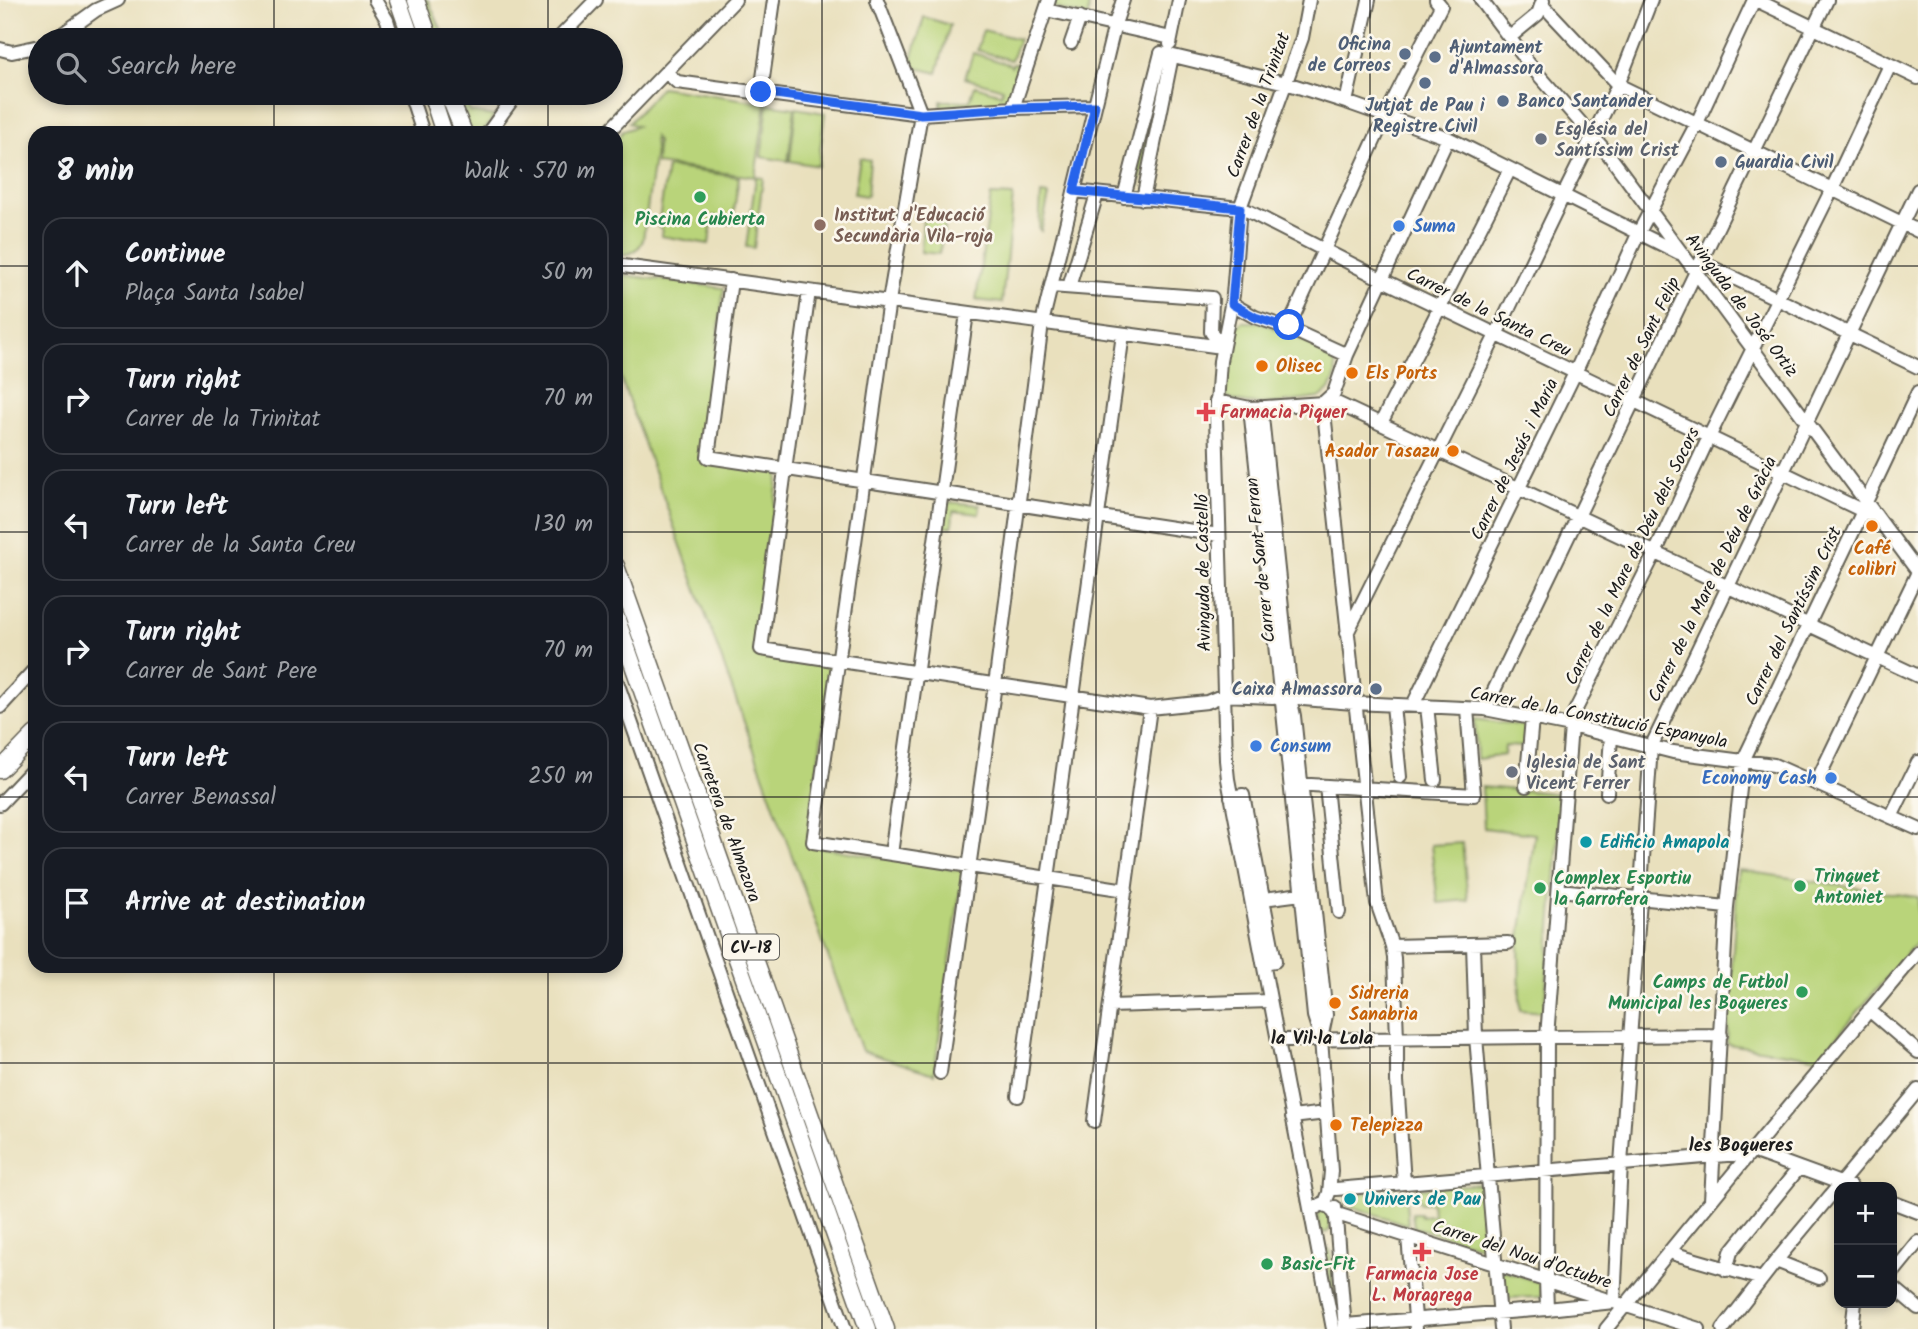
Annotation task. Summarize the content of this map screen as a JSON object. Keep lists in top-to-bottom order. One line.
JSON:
{"streets":{"main road":["Carretera de Almazora","CV-18"],"street":["Carrer de la Trinitat","Avinguda de José Ortiz","Carrer de la Santa Creu","Carrer de Sant Felip","Carrer de Jesús i Maria","Carrer de la Mare de Déu dels Socors","Carrer de Sant Ferran","Avinguda de Castelló","Carrer de la Mare de Déu de Gràcia","Carrer del Santíssim Crist","Carrer de la Constitució Espanyola","Carrer del Nou d'Octubre"]},"crossings":[["Carrer de la Trinitat","Carrer de la Santa Creu"],["Carrer de la Trinitat","Avinguda de Castelló"],["Avinguda de José Ortiz","Carrer de la Santa Creu"],["Avinguda de José Ortiz","Carrer de Sant Felip"],["Avinguda de José Ortiz","Carrer de Jesús i Maria"],["Avinguda de José Ortiz","Carrer de la Mare de Déu dels Socors"],["Avinguda de José Ortiz","Carrer de la Mare de Déu de Gràcia"],["Avinguda de José Ortiz","Carrer del Santíssim Crist"],["Carrer de la Santa Creu","Carrer de Sant Felip"],["Carrer de la Santa Creu","Carrer de Jesús i Maria"],["Carrer de la Santa Creu","Carrer de la Mare de Déu dels Socors"],["Carrer de la Santa Creu","Carrer de la Mare de Déu de Gràcia"],["Carrer de la Santa Creu","Carrer del Santíssim Crist"],["Carrer de Sant Felip","Carrer de la Constitució Espanyola"],["Carrer de Jesús i Maria","Carrer de la Constitució Espanyola"],["Carrer de la Mare de Déu dels Socors","Carrer de la Constitució Espanyola"],["Carrer de la Mare de Déu dels Socors","Carrer del Nou d'Octubre"],["Carrer de Sant Ferran","Carrer de la Constitució Espanyola"],["Carrer de Sant Ferran","Carrer del Nou d'Octubre"],["Avinguda de Castelló","Carrer de la Constitució Espanyola"],["Carrer de la Mare de Déu de Gràcia","Carrer de la Constitució Espanyola"],["Carrer de la Mare de Déu de Gràcia","Carrer del Nou d'Octubre"],["Carrer del Santíssim Crist","Carrer de la Constitució Espanyola"]],"districts":["la Vil·la Lola","les Boqueres"],"places":{"other":["Oficina de Correos","Ajuntament d'Almassora","Jutjat de Pau i Registre Civil","Banco Santander","Església del Santíssim Crist","Guardia Civil","Piscina Cubierta","Institut d'Educació Secundària Vila-roja","Suma","Olisec","Els Ports","Asador Tasazu","Café colibri","Caixa Almassora","Consum","Iglesia de Sant Vicent Ferrer","Economy Cash","Edificio Amapola","Trinquet Antoniet","Complex Esportiu la Garrofera","Camps de Futbol Municipal les Boqueres","Sidreria Sanabria","Telepizza","Univers de Pau","Basic-Fit"],"health":["Farmacia Piquer","Farmacia Jose L. Moragrega"]},"page":{"search":"Search here","heading":["8 min","Walk · 570 m"],"list":[["Continue","Plaça Santa Isabel","50 m"],["Turn right","Carrer de la Trinitat","70 m"],["Turn left","Carrer de la Santa Creu","130 m"],["Turn right","Carrer de Sant Pere","70 m"],["Turn left","Carrer Benassal","250 m"],"Arrive at destination"],"map_buttons":["+","−"]}}
